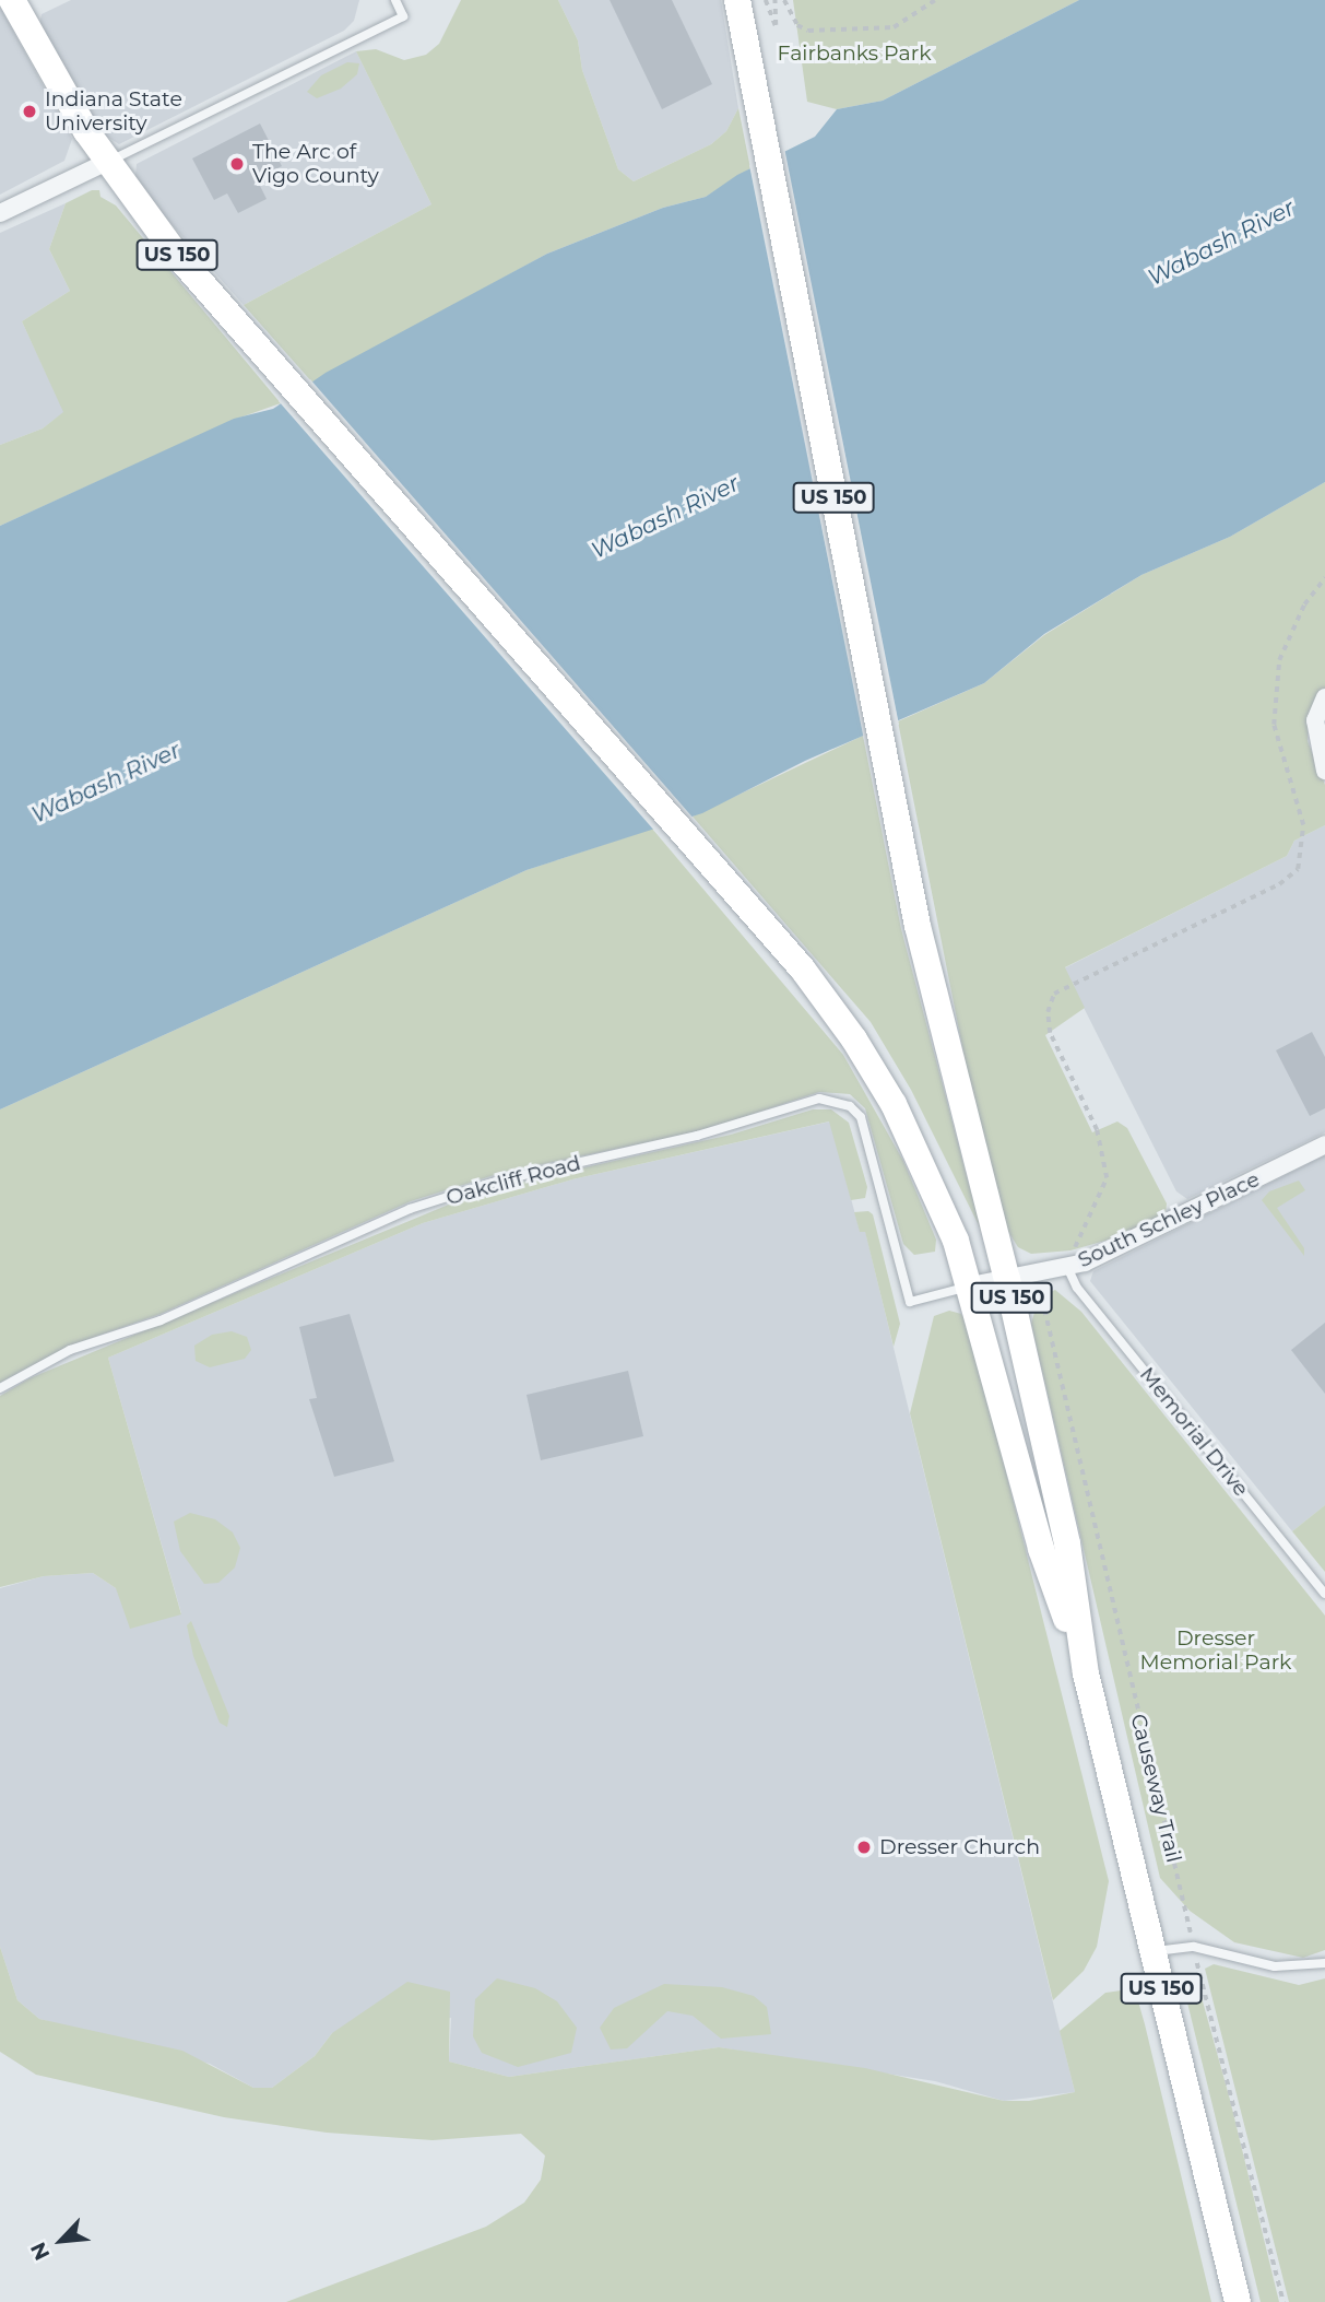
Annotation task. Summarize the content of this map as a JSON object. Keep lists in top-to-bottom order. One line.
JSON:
{"streets":{"main road":["US 150"],"street":["South Schley Place"],"lane":["Oakcliff Road","Memorial Drive"],"path":["Causeway Trail"]},"crossings":[["US 150","Oakcliff Road"],["US 150","South Schley Place"],["Oakcliff Road","South Schley Place"],["South Schley Place","Memorial Drive"],["South Schley Place","Causeway Trail"]],"water":["Wabash River"],"parks":["Fairbanks Park","Dresser Memorial Park"],"places":["Indiana State University","The Arc of Vigo County","Dresser Church"],"north":"bottom left"}
